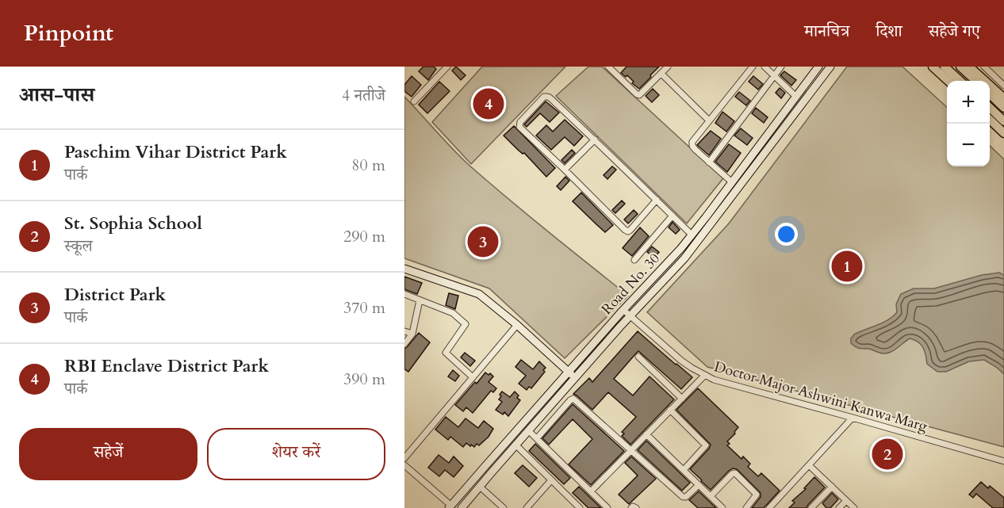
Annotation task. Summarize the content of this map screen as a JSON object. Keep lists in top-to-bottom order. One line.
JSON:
{"streets":{"street":["Road No. 30","Doctor Major Ashwini Kanwa Marg"]},"crossings":[["Road No. 30","Doctor Major Ashwini Kanwa Marg"]],"page":{"header":"Pinpoint","nav":["मानचित्र","दिशा","सहेजे गए"],"heading":["आस-पास","4 नतीजे"],"map_buttons":["+","−"],"pins":["4","3","1","2"],"list":[{"mark":"1","name":"Paschim Vihar District Park","note":"पार्क","value":"80 m"},{"mark":"2","name":"St. Sophia School","note":"स्कूल","value":"290 m"},{"mark":"3","name":"District Park","note":"पार्क","value":"370 m"},{"mark":"4","name":"RBI Enclave District Park","note":"पार्क","value":"390 m"}],"buttons":["सहेजें","शेयर करें"]}}
